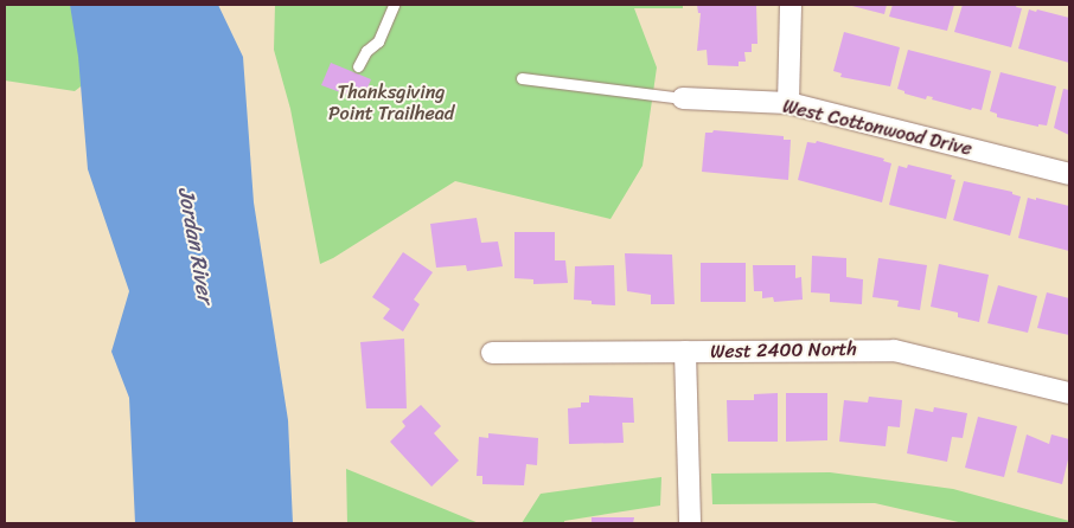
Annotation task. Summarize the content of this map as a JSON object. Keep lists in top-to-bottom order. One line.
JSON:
{"streets":{"street":["West Cottonwood Drive","West 2400 North"]},"water":["Jordan River"],"parks":["Thanksgiving Point Trailhead"]}
